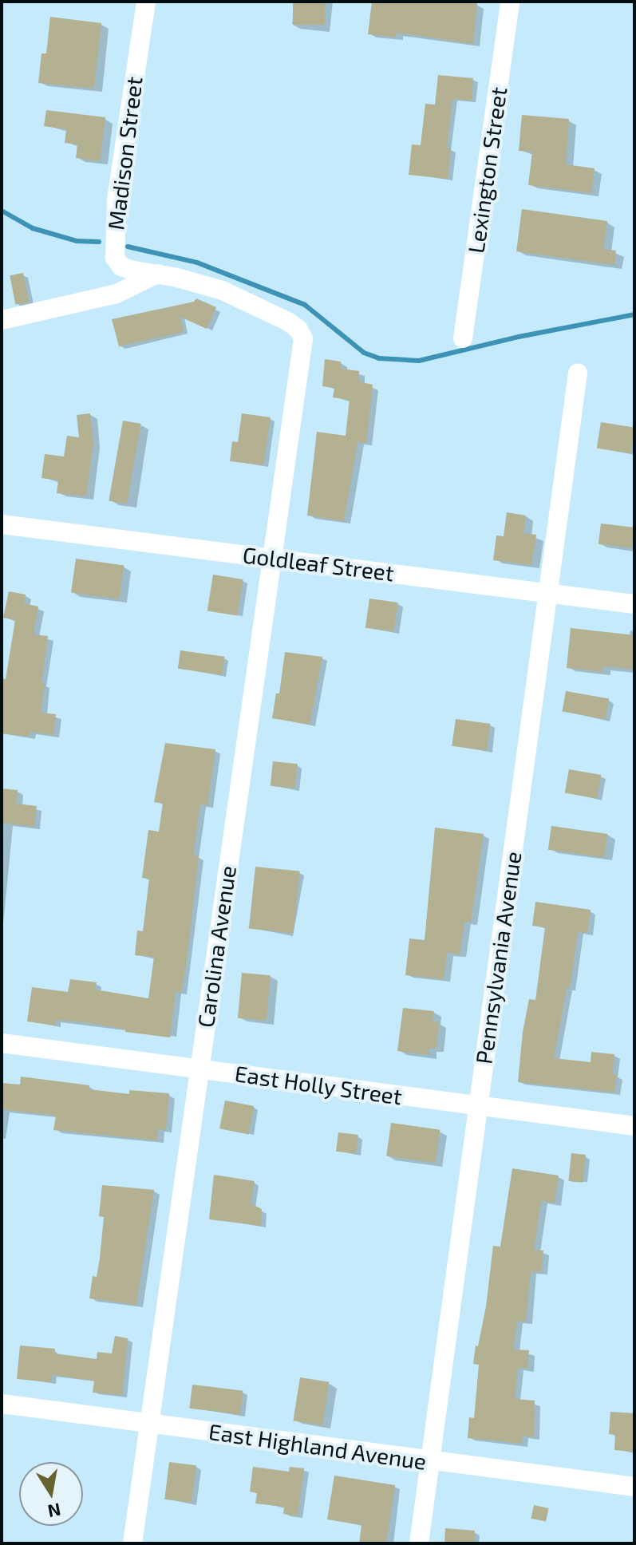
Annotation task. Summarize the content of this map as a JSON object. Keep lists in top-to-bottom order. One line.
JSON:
{"streets":{"street":["Madison Street","Lexington Street","Goldleaf Street","Carolina Avenue","Pennsylvania Avenue","East Holly Street","East Highland Avenue"]},"crossings":[["Madison Street","Carolina Avenue"],["Goldleaf Street","Carolina Avenue"],["Goldleaf Street","Pennsylvania Avenue"],["Carolina Avenue","East Holly Street"],["Carolina Avenue","East Highland Avenue"],["Pennsylvania Avenue","East Holly Street"],["Pennsylvania Avenue","East Highland Avenue"]],"north":"bottom"}
